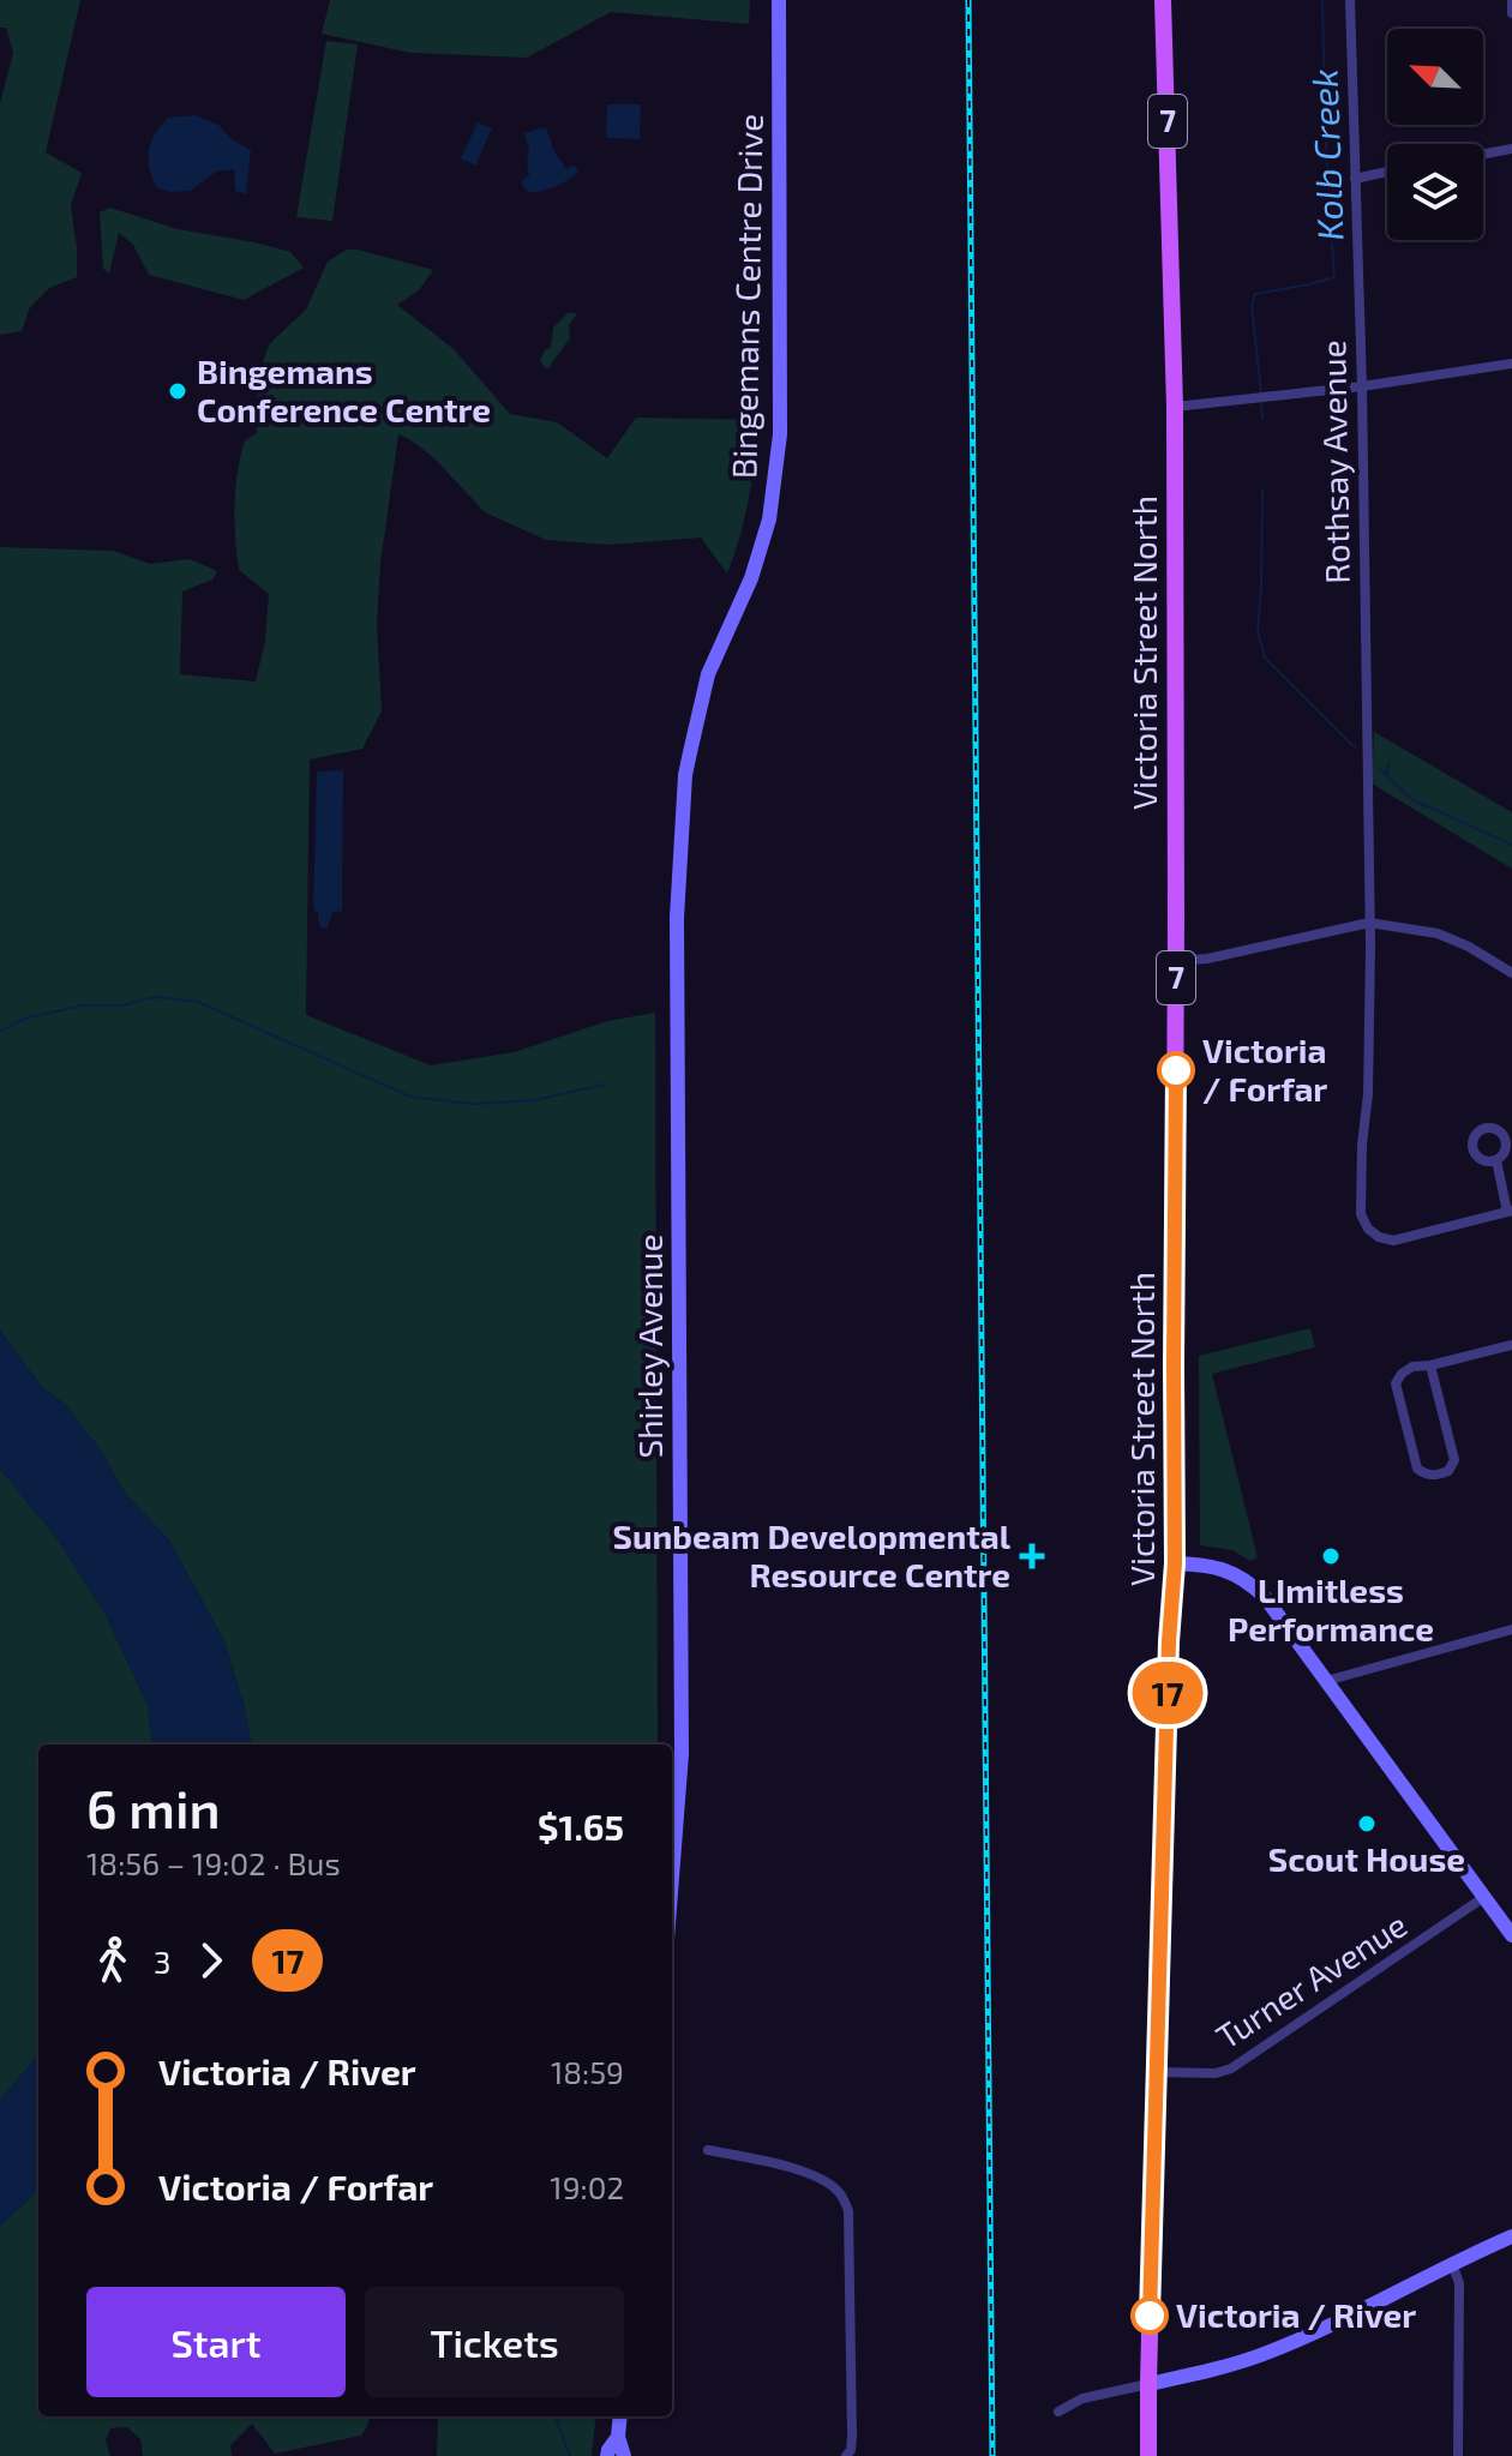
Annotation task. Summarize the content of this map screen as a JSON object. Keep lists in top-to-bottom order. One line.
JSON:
{"streets":{"main road":["7","Bingemans Centre Drive","Victoria Street North","Shirley Avenue"],"street":["Rothsay Avenue","Turner Avenue"]},"crossings":[["Bingemans Centre Drive","Shirley Avenue"],["Victoria Street North","Turner Avenue"]],"water":["Kolb Creek"],"places":{"other":["Bingemans Conference Centre","Victoria / Forfar","LImitless Performance","Scout House","Victoria / River"],"health":["Sunbeam Developmental Resource Centre"]},"lines":["bus line 17"],"north":"top left","page":{"on_map":"17","heading":["6 min","18:56 – 19:02 · Bus","$1.65"],"legs":["3","17"],"list":[{"name":"Victoria / River","value":"18:59"},{"name":"Victoria / Forfar","value":"19:02"}],"buttons":["Start","Tickets"]}}
